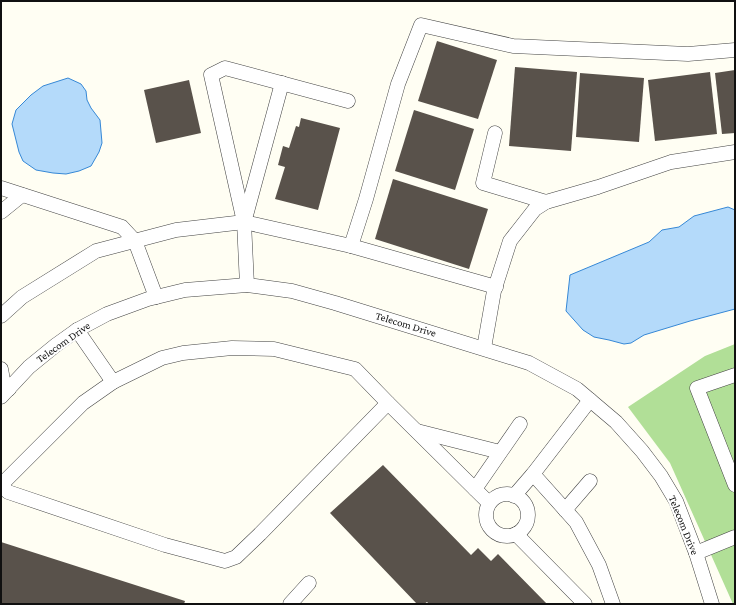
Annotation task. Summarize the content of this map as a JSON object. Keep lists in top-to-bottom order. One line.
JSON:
{"streets":{"street":["Telecom Drive"]}}
